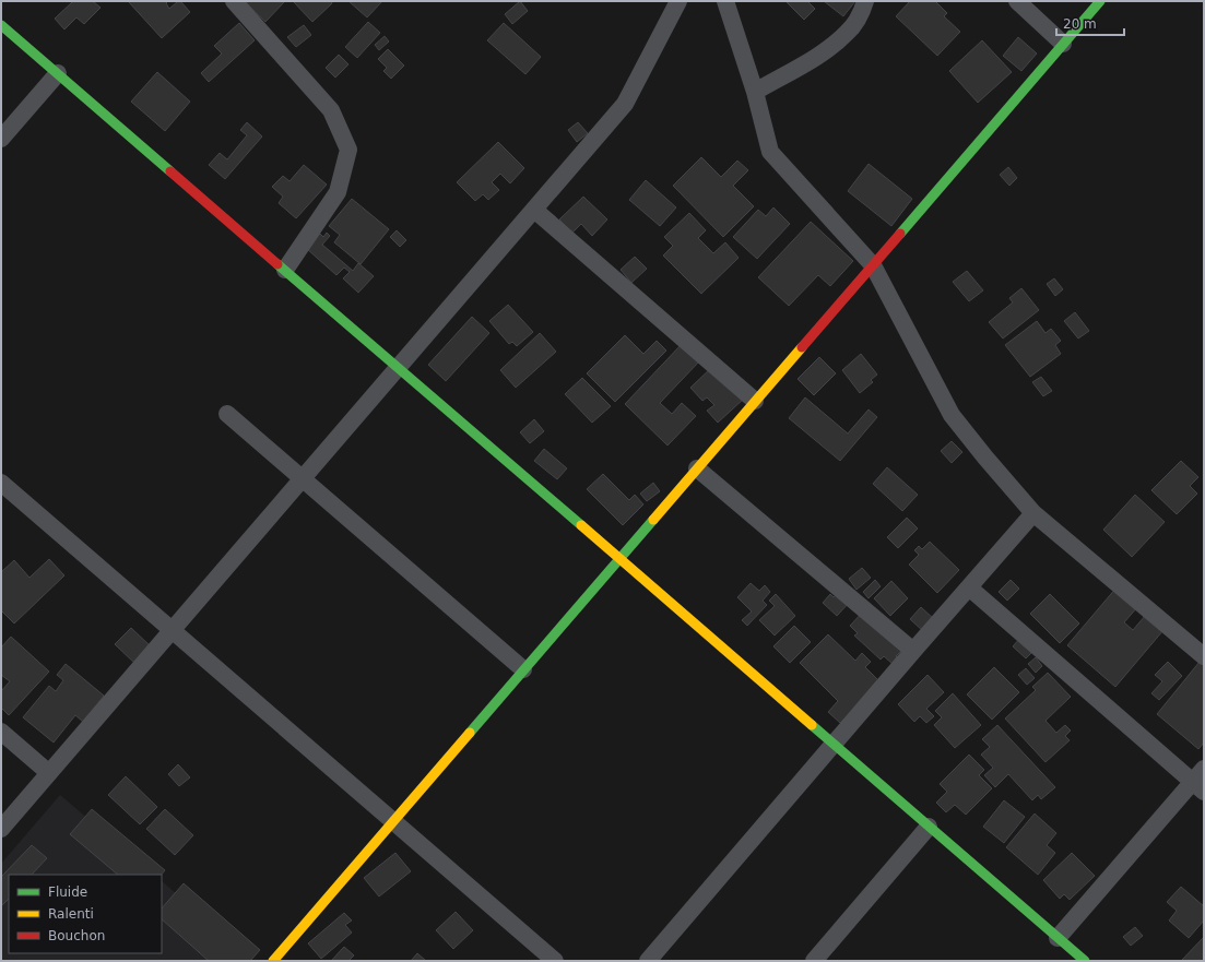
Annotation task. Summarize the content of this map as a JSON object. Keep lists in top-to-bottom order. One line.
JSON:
{"legend":["Fluide","Ralenti","Bouchon"],"scale_bar":"20 m"}
